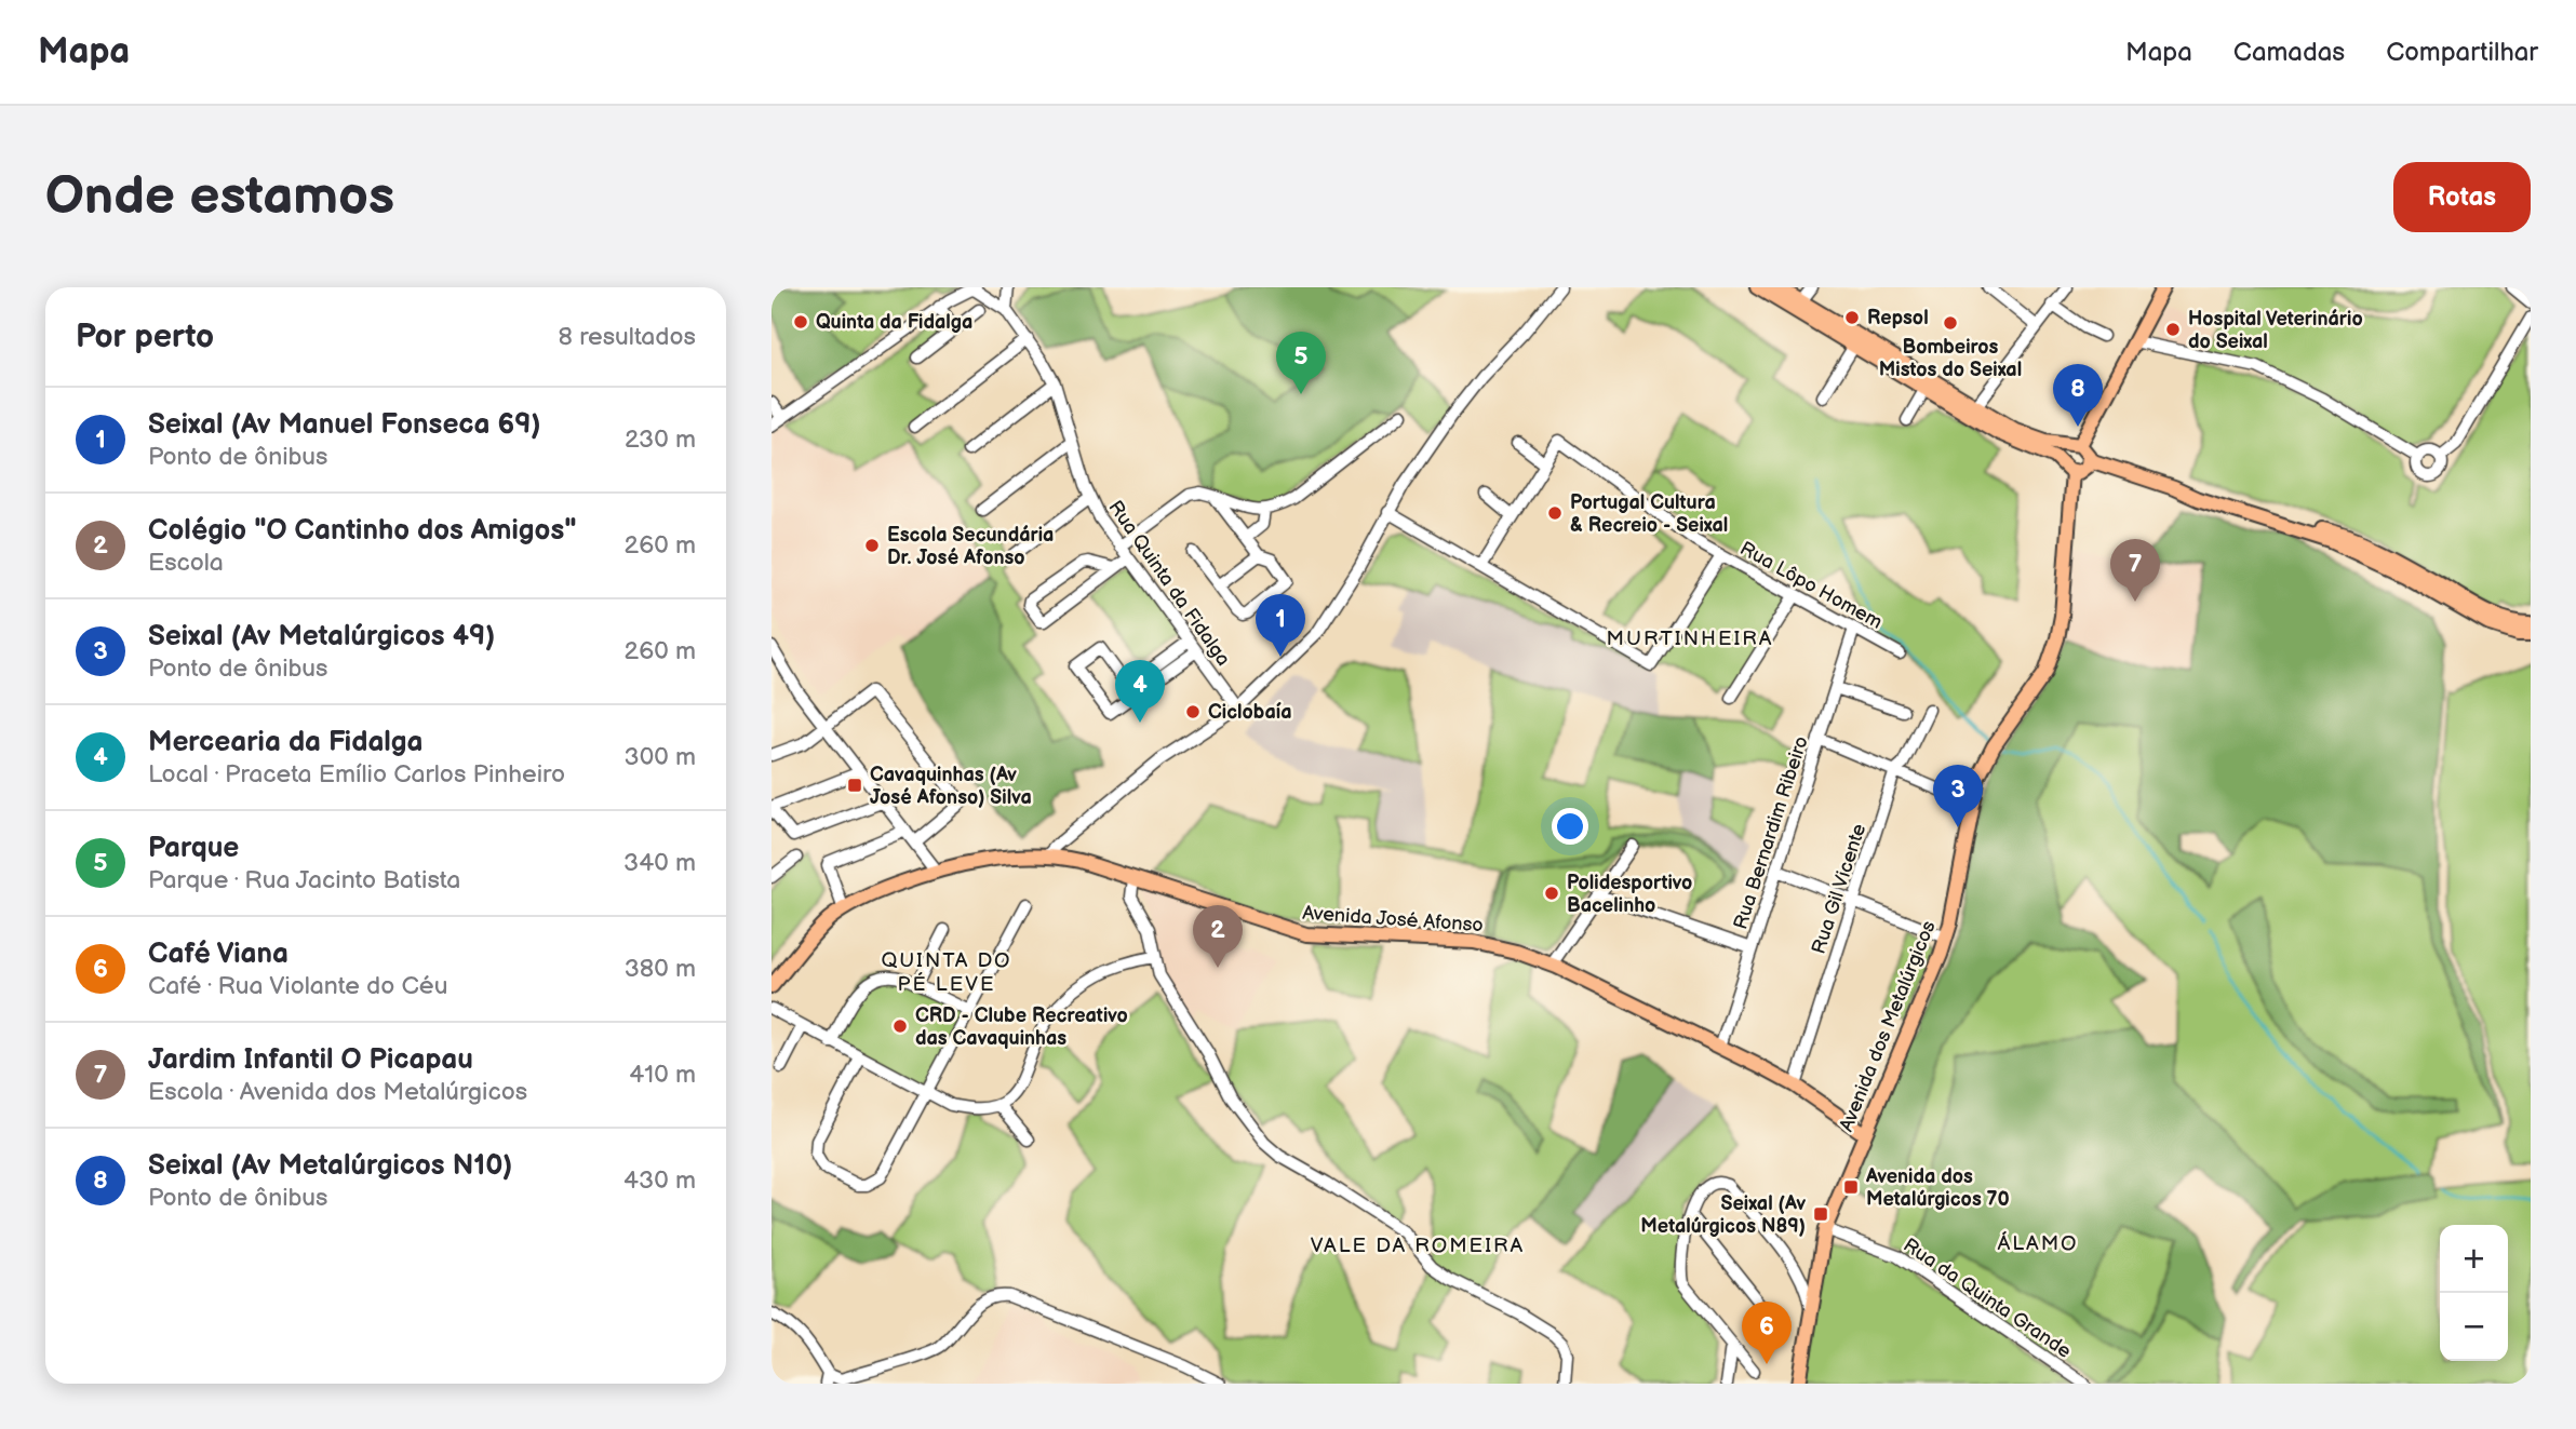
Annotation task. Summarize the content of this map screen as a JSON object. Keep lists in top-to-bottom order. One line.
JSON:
{"streets":{"main road":["Avenida José Afonso","Avenida dos Metalúrgicos"],"street":["Rua Quinta da Fidalga","Rua Lôpo Homem","Rua Bernardim Ribeiro","Rua Gil Vicente","Rua da Quinta Grande"]},"crossings":[["Rua Lôpo Homem","Rua Bernardim Ribeiro"],["Rua Bernardim Ribeiro","Avenida José Afonso"],["Rua Gil Vicente","Avenida José Afonso"],["Avenida José Afonso","Avenida dos Metalúrgicos"],["Avenida dos Metalúrgicos","Rua da Quinta Grande"]],"districts":["MURTINHEIRA","QUINTA DO PÉ LEVE","ÁLAMO","VALE DA ROMEIRA"],"places":{"other":["Repsol","Quinta da Fidalga","Bombeiros Mistos do Seixal","Hospital Veterinário do Seixal","Portugal Cultura & Recreio - Seixal","Escola Secundária Dr. José Afonso","Ciclobaía","Polidesportivo Bacelinho","CRD - Clube Recreativo das Cavaquinhas"],"transit":["Cavaquinhas (Av José Afonso) Silva","Avenida dos Metalúrgicos 70","Seixal (Av Metalúrgicos N89)"]},"page":{"header":"Mapa","nav":["Mapa","Camadas","Compartilhar"],"buttons":"Rotas","title":"Onde estamos","heading":["Por perto","8 resultados"],"pins":["5","8","7","1","4","3","2","6"],"list":[{"mark":"1","name":"Seixal (Av Manuel Fonseca 69)","note":"Ponto de ônibus","value":"230 m"},{"mark":"2","name":"Colégio \"O Cantinho dos Amigos\"","note":"Escola","value":"260 m"},{"mark":"3","name":"Seixal (Av Metalúrgicos 49)","note":"Ponto de ônibus","value":"260 m"},{"mark":"4","name":"Mercearia da Fidalga","note":"Local · Praceta Emílio Carlos Pinheiro","value":"300 m"},{"mark":"5","name":"Parque","note":"Parque · Rua Jacinto Batista","value":"340 m"},{"mark":"6","name":"Café Viana","note":"Café · Rua Violante do Céu","value":"380 m"},{"mark":"7","name":"Jardim Infantil O Picapau","note":"Escola · Avenida dos Metalúrgicos","value":"410 m"},{"mark":"8","name":"Seixal (Av Metalúrgicos N10)","note":"Ponto de ônibus","value":"430 m"}],"map_buttons":["+","−"]}}
